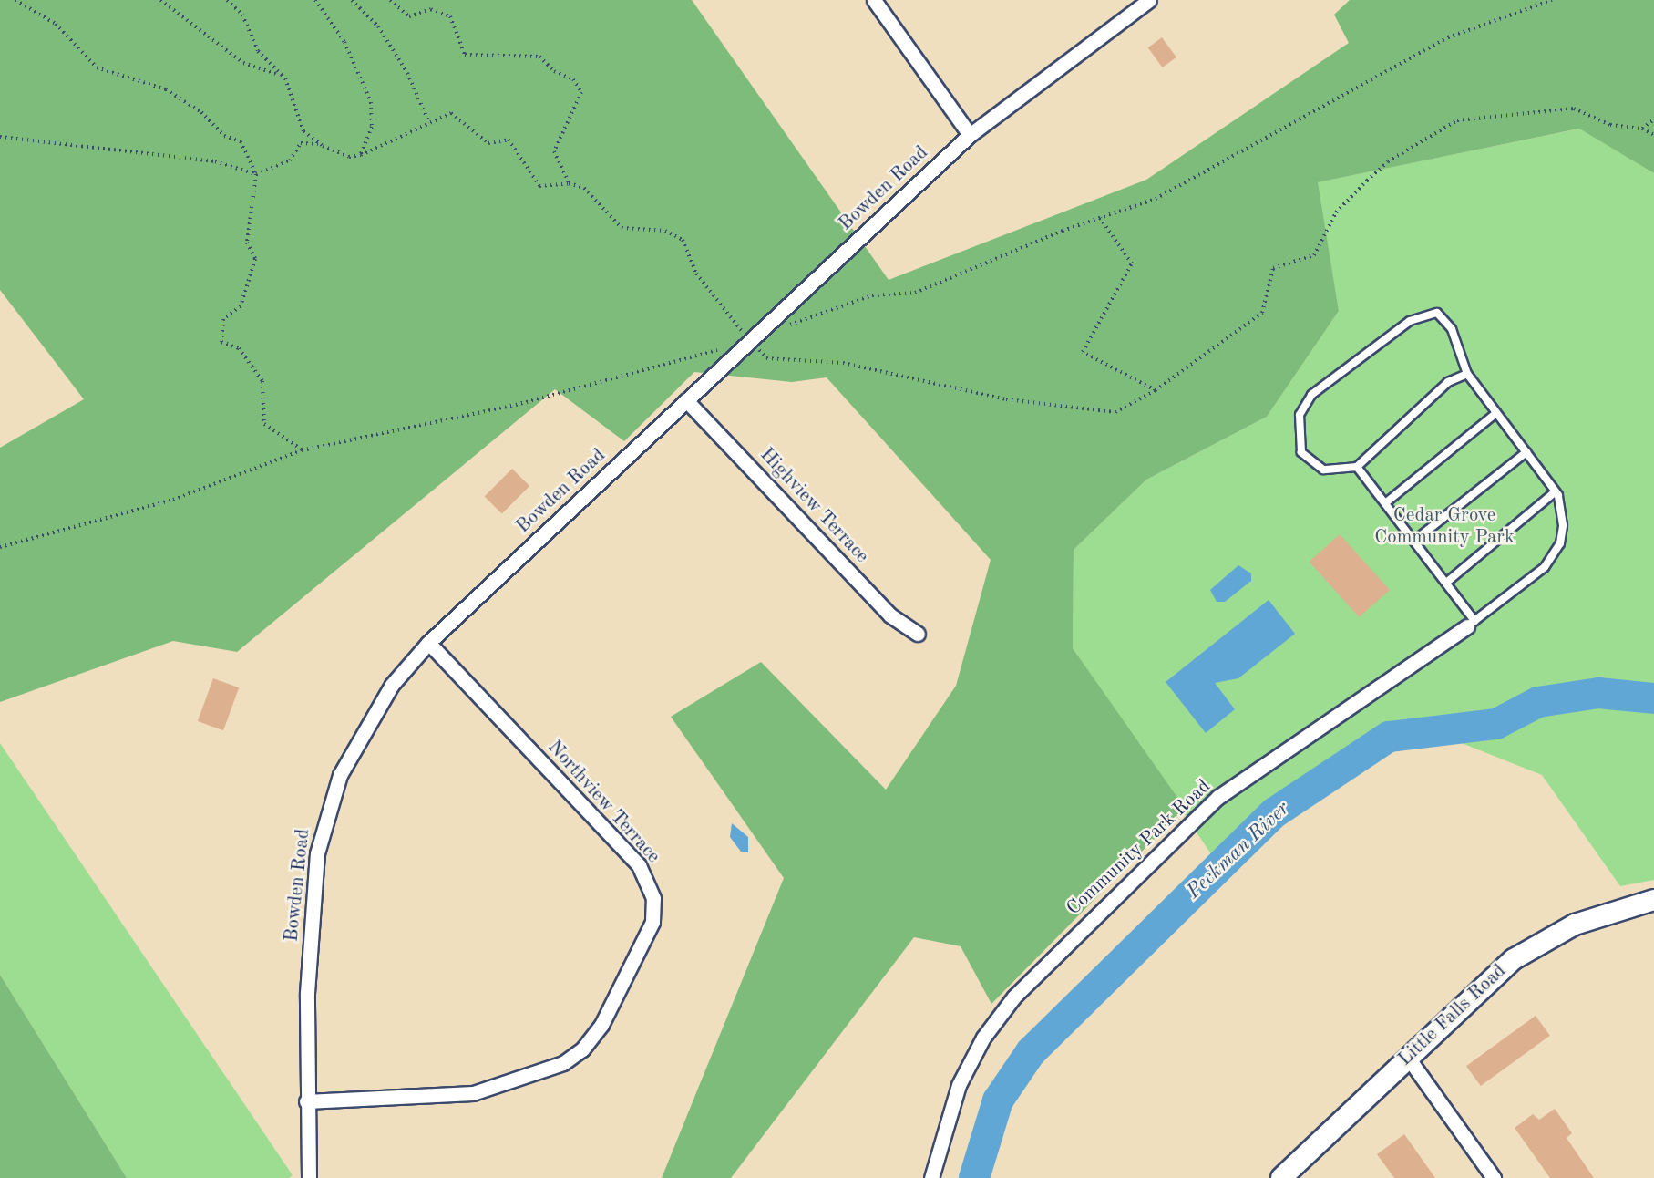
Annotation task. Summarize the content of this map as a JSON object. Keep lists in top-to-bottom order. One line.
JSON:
{"streets":{"street":["Bowden Road","Highview Terrace","Northview Terrace","Community Park Road","Little Falls Road"]},"crossings":[["Bowden Road","Highview Terrace"],["Bowden Road","Northview Terrace"]],"water":["Peckman River"],"parks":["Cedar Grove Community Park"]}
